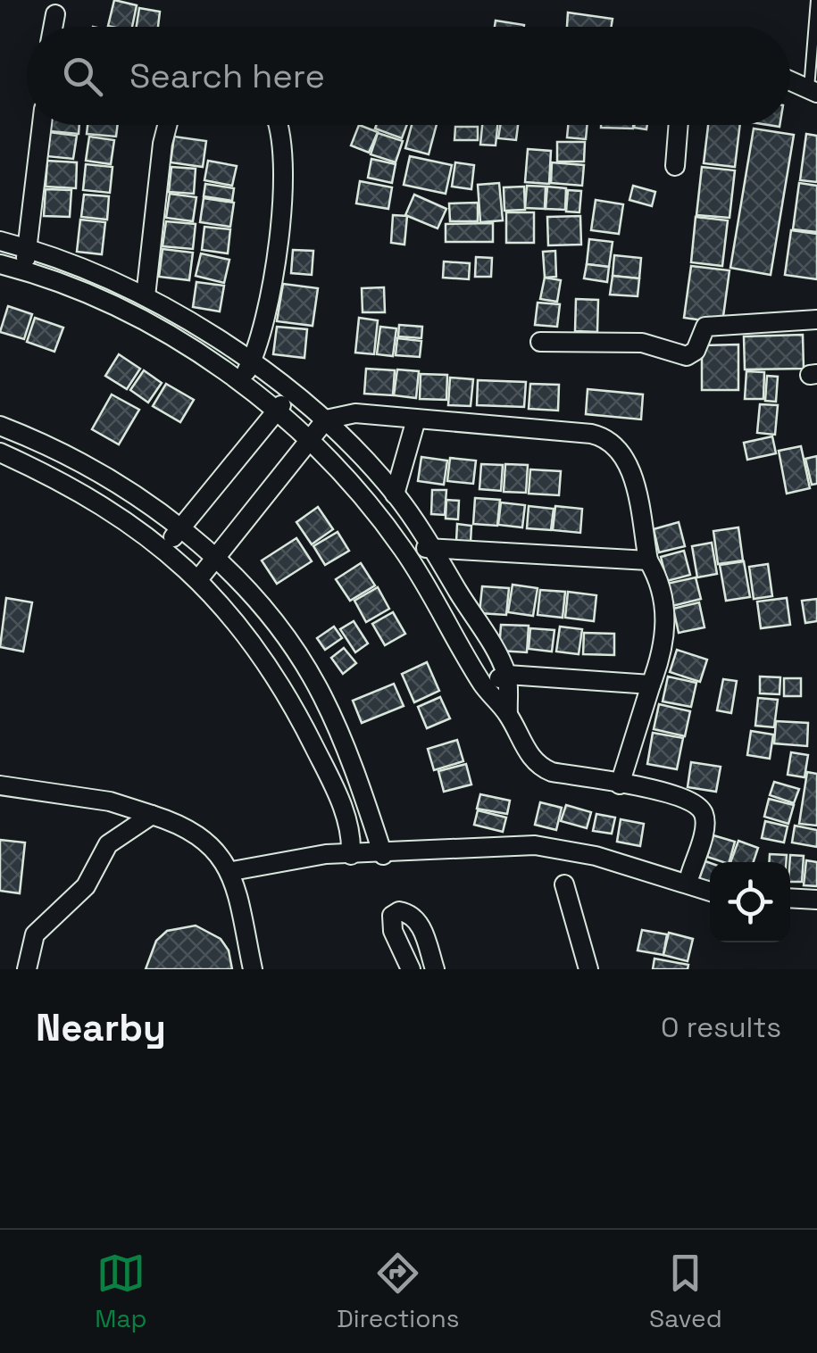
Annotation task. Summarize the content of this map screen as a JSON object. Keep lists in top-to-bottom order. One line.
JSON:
{"page":{"search":"Search here","heading":["Nearby","0 results"],"nav":["Map","Directions","Saved"]}}
